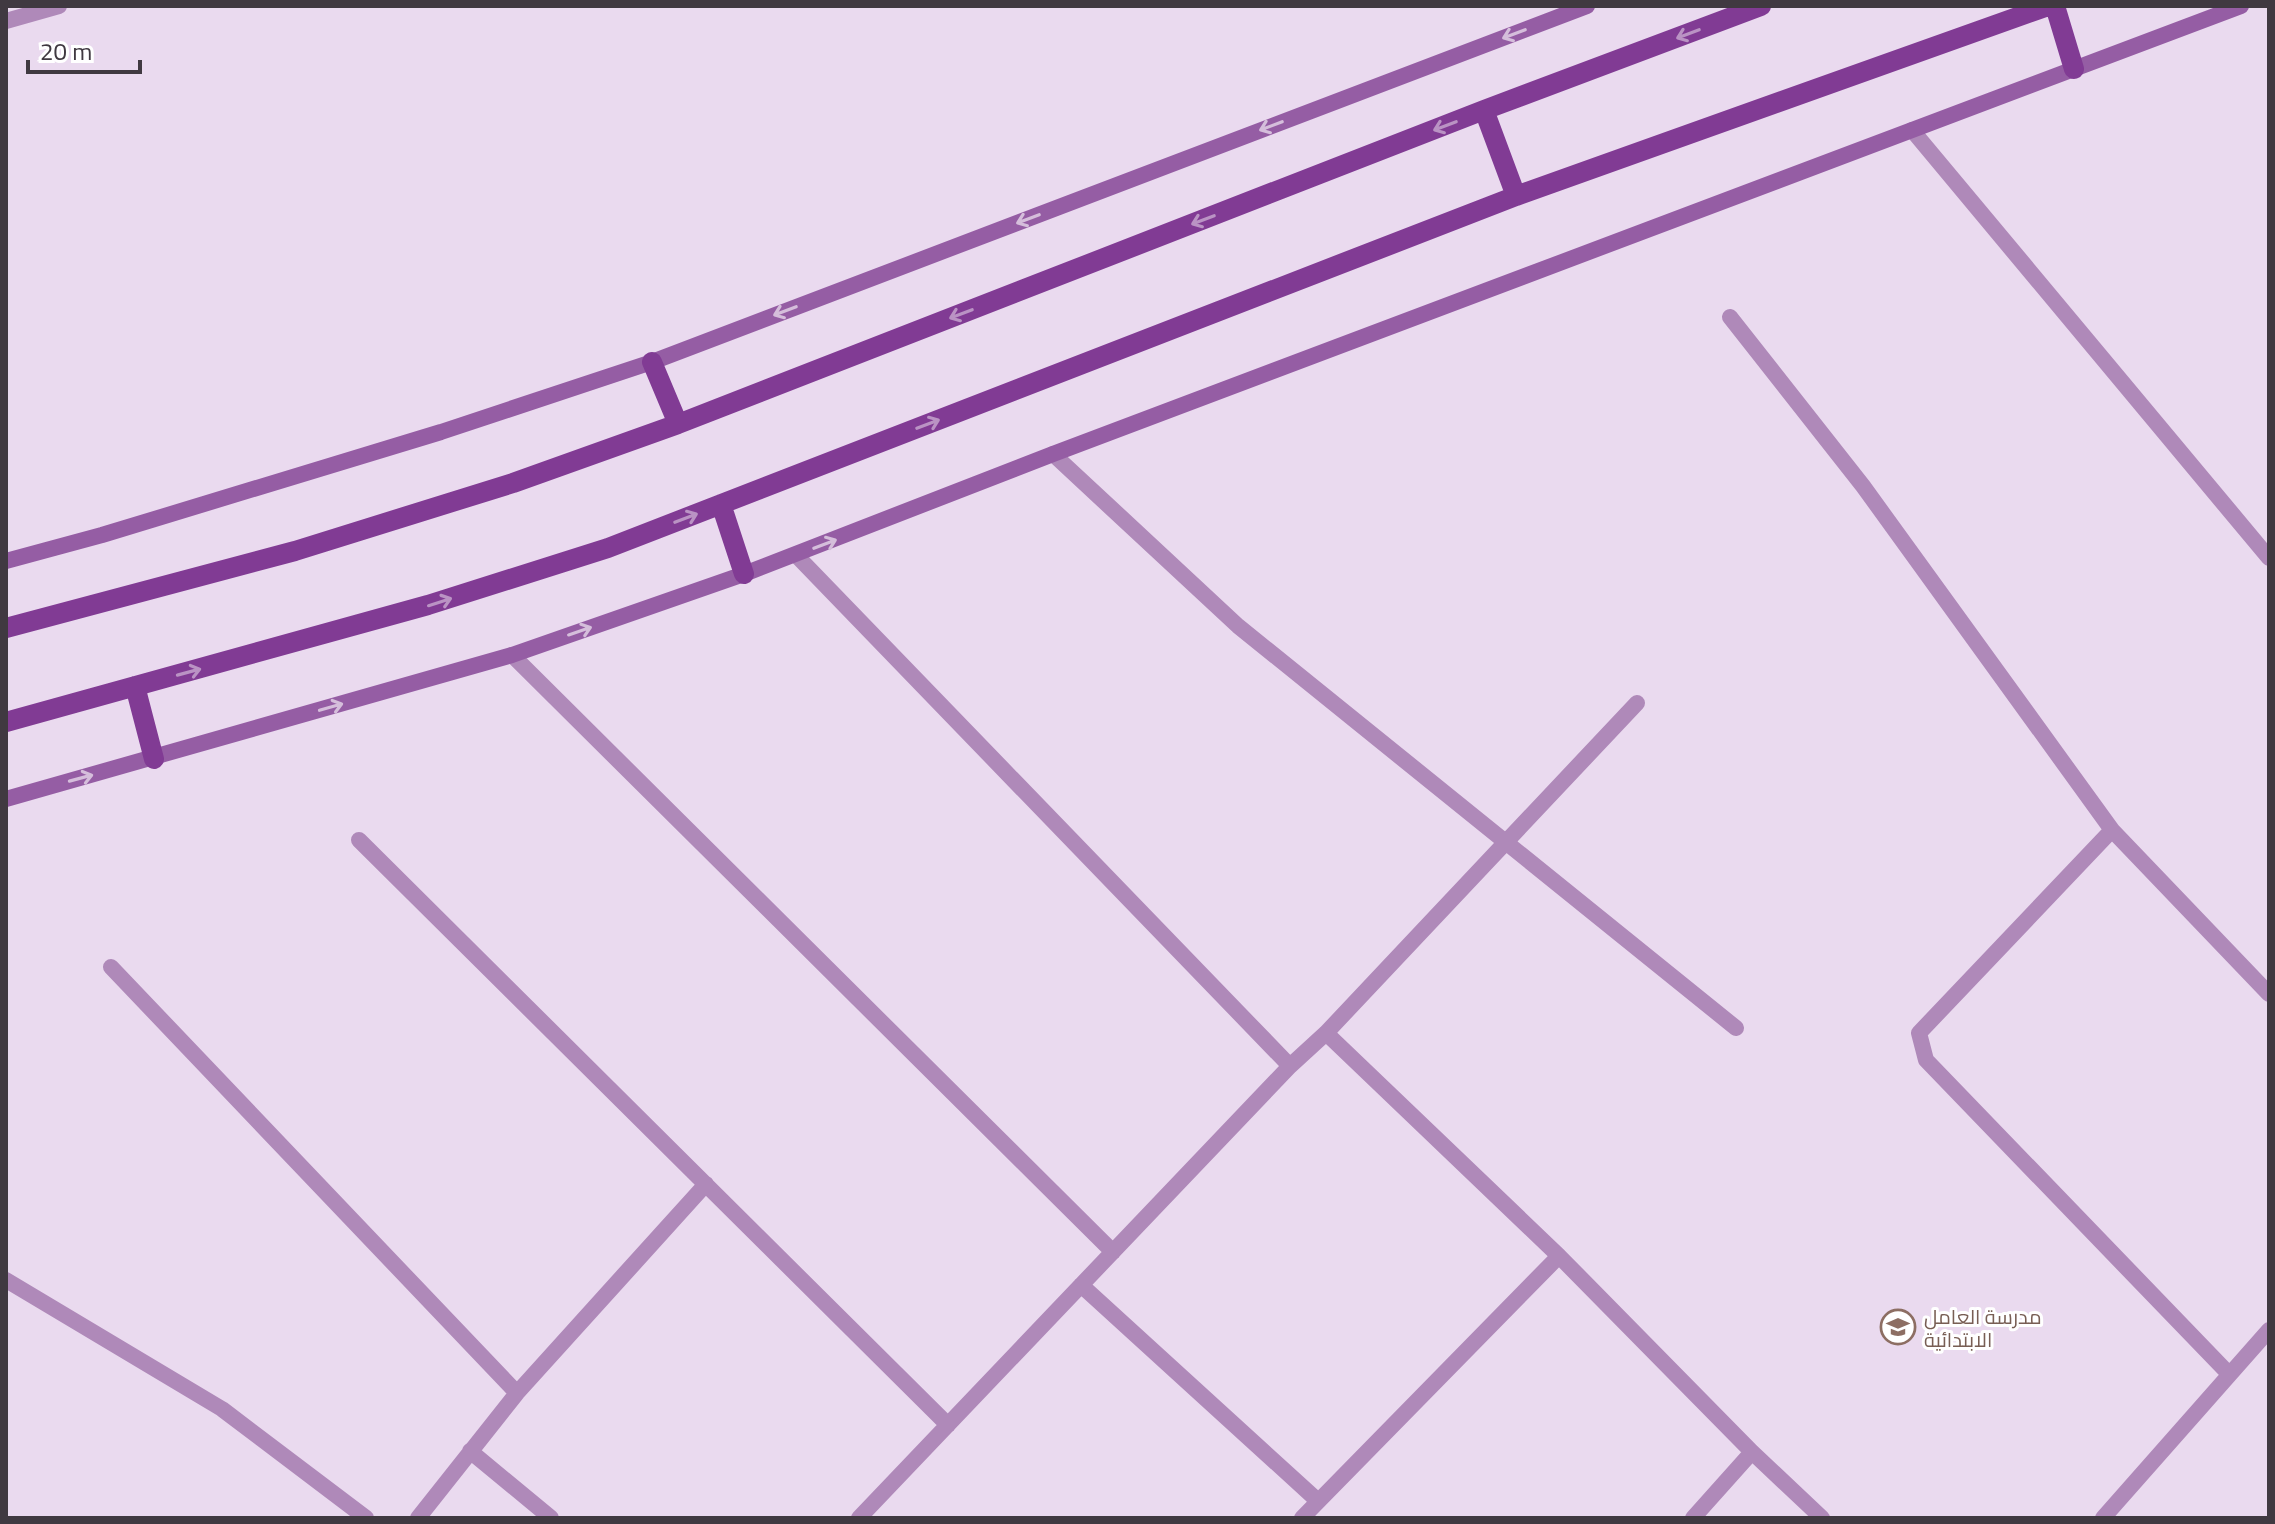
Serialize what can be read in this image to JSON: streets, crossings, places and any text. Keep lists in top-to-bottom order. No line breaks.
{"places":{"school or university":["مدرسة العامل الابتدائية"]},"scale_bar":"20 m"}
